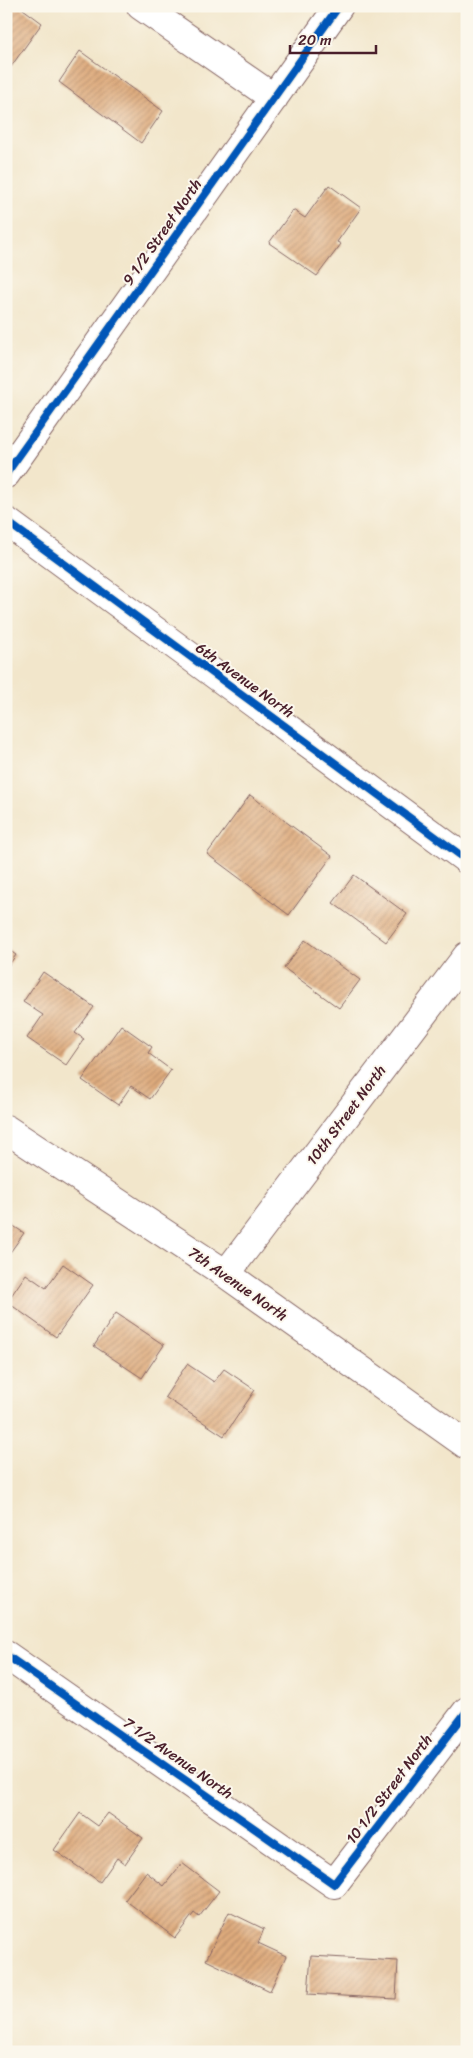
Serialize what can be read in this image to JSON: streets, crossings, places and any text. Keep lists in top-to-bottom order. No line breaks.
{"streets":{"street":["9 1/2 Street North","6th Avenue North","10th Street North","7th Avenue North","7 1/2 Avenue North","10 1/2 Street North"]},"crossings":[["10th Street North","7th Avenue North"],["7 1/2 Avenue North","10 1/2 Street North"]],"scale_bar":"20 m"}
